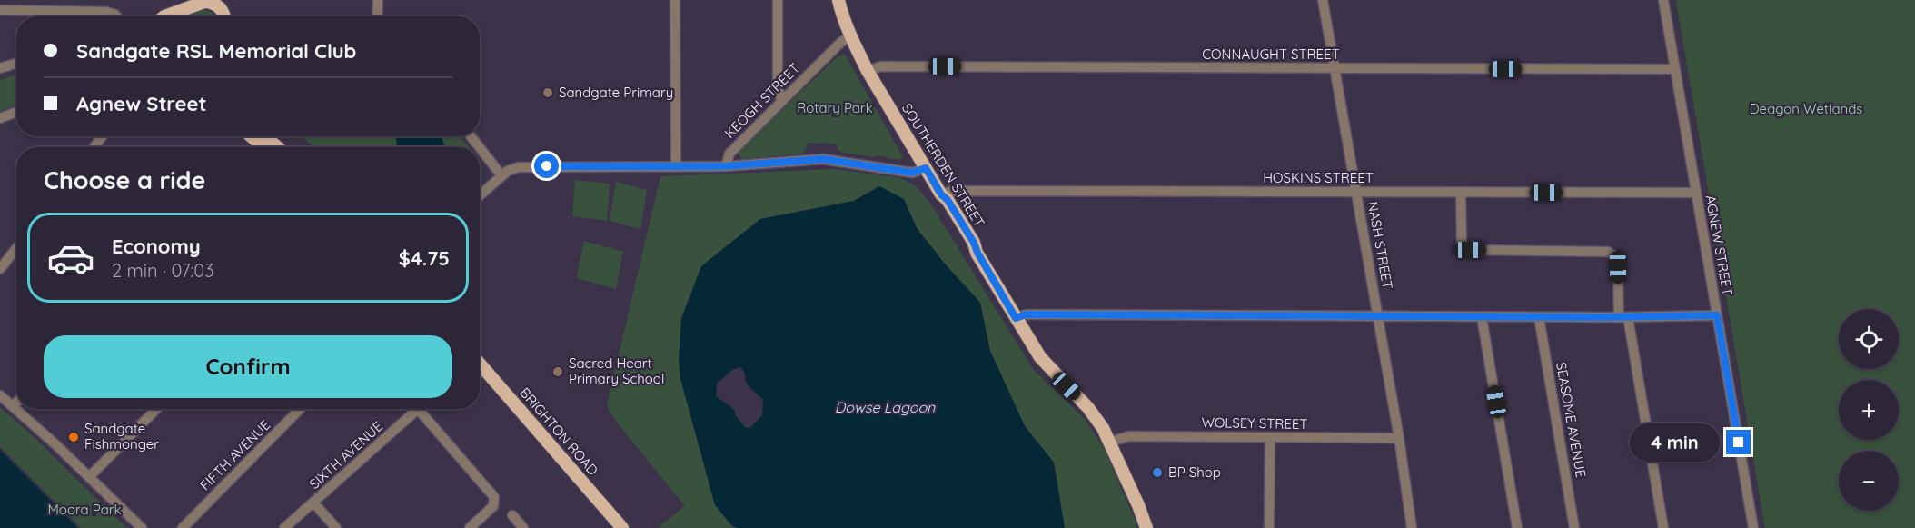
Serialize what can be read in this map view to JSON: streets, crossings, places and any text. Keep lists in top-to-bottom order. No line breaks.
{"streets":{"main road":["SOUTHERDEN STREET","BRIGHTON ROAD"],"street":["CONNAUGHT STREET","KEOGH STREET","HOSKINS STREET","NASH STREET","AGNEW STREET","SEASOME AVENUE","WOLSEY STREET","FIFTH AVENUE","SIXTH AVENUE"]},"crossings":[["CONNAUGHT STREET","SOUTHERDEN STREET"],["CONNAUGHT STREET","NASH STREET"],["CONNAUGHT STREET","AGNEW STREET"],["KEOGH STREET","SOUTHERDEN STREET"],["SOUTHERDEN STREET","HOSKINS STREET"],["SOUTHERDEN STREET","WOLSEY STREET"],["HOSKINS STREET","NASH STREET"],["HOSKINS STREET","AGNEW STREET"],["NASH STREET","WOLSEY STREET"]],"water":["Dowse Lagoon"],"parks":["Rotary Park","Deagon Wetlands","Moora Park"],"places":["Sandgate Primary","Sacred Heart Primary School","Sandgate Fishmonger","BP Shop"],"page":{"banner":["Sandgate RSL Memorial Club","Agnew Street"],"heading":"Choose a ride","list":[{"name":"Economy","note":"2 min · 07:03","value":"$4.75"}],"map_buttons":["+","−"],"buttons":"Confirm","bubble":"4 min"}}
